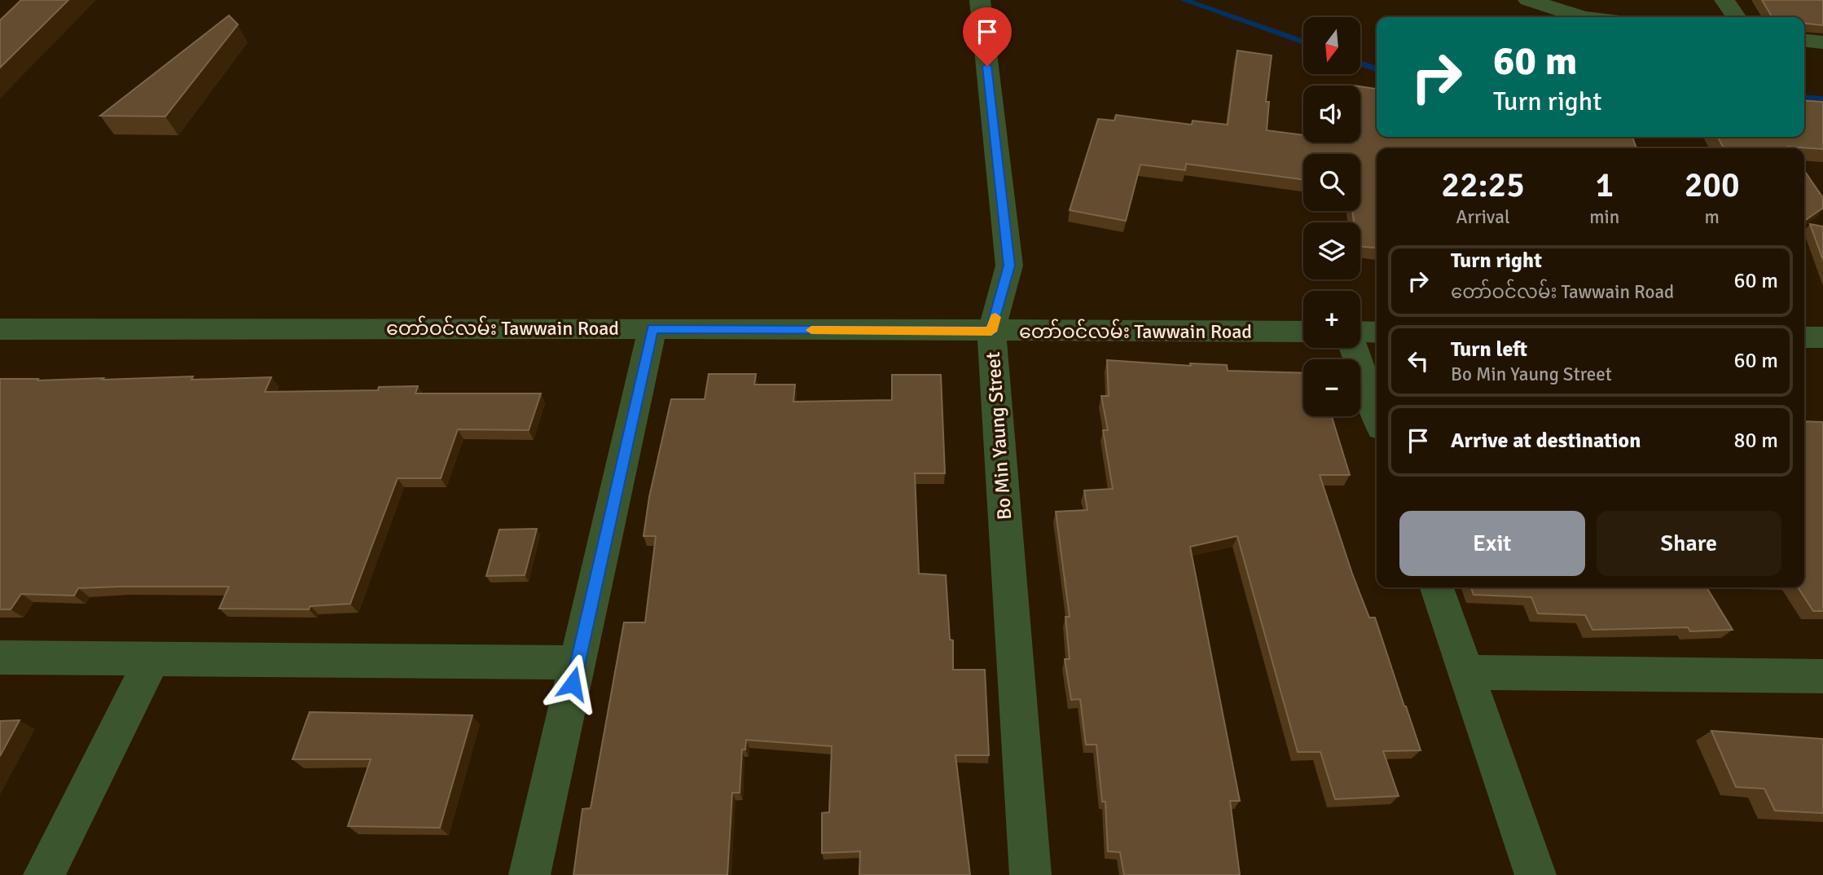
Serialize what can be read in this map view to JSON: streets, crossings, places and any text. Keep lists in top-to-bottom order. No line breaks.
{"streets":{"street":["တော်ဝင်လမ်း Tawwain Road","Bo Min Yaung Street"]},"crossings":[["တော်ဝင်လမ်း Tawwain Road","Bo Min Yaung Street"]],"north":"bottom","page":{"map_buttons":["+","−"],"turn":["60 m","Turn right"],"eta":["22:25","Arrival","1","min","200","m"],"list":[{"name":"Turn right","note":"တော်ဝင်လမ်း Tawwain Road","value":"60 m"},{"name":"Turn left","note":"Bo Min Yaung Street","value":"60 m"},{"name":"Arrive at destination","value":"80 m"}],"buttons":["Exit","Share"]}}
